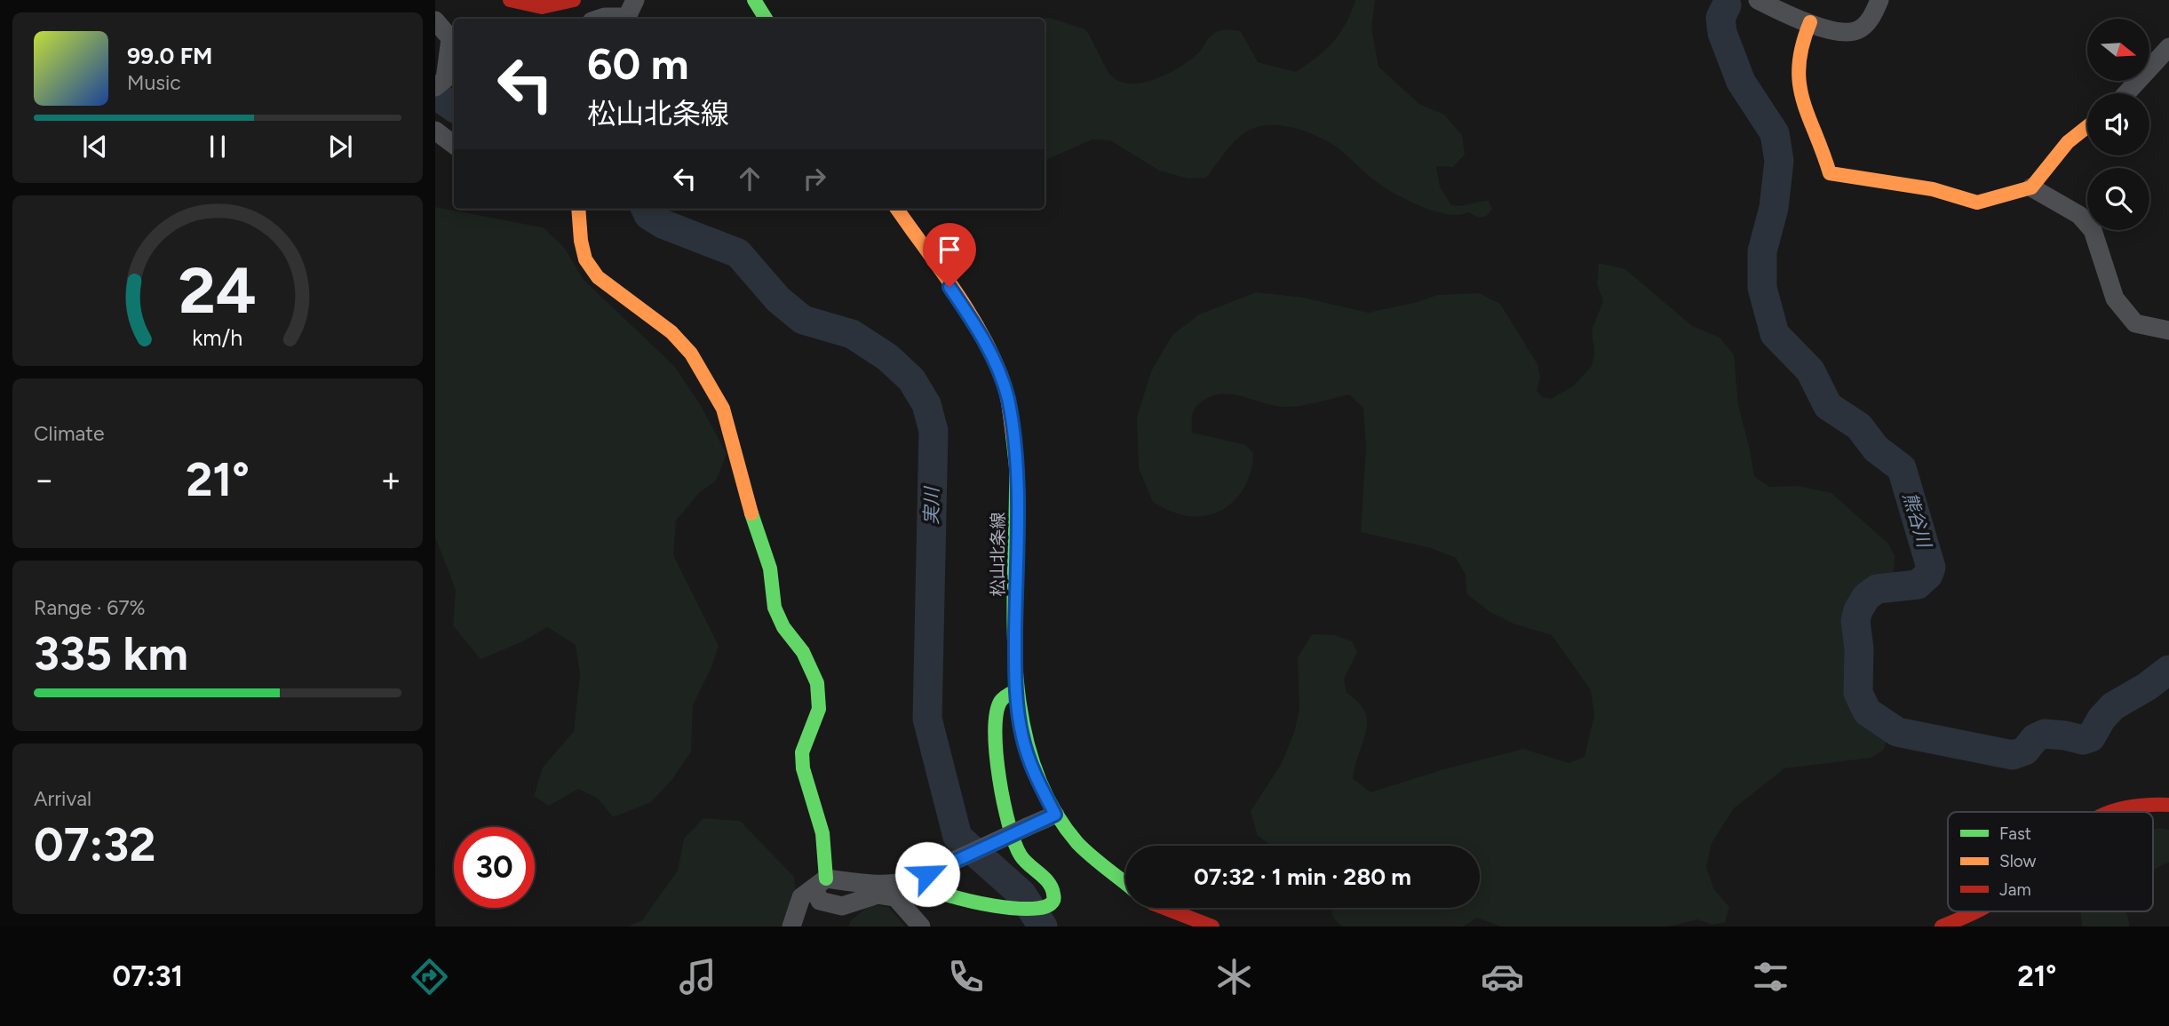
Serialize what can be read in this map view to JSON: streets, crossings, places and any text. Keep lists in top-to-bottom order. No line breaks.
{"streets":{"street":["松山北条線"]},"water":["実川","熊谷川"],"legend":["Fast","Slow","Jam"],"north":"right","page":{"turn":["60 m","松山北条線"],"song":["99.0 FM","Music"],"tile":["Climate",["Range · 67%","335 km"],["Arrival","07:32"]],"heat":["−","21°","+"],"limit":"30","trip":"07:32 · 1 min · 280 m","tabs":["07:31","21°"],"gauge":["24","km/h"]}}
